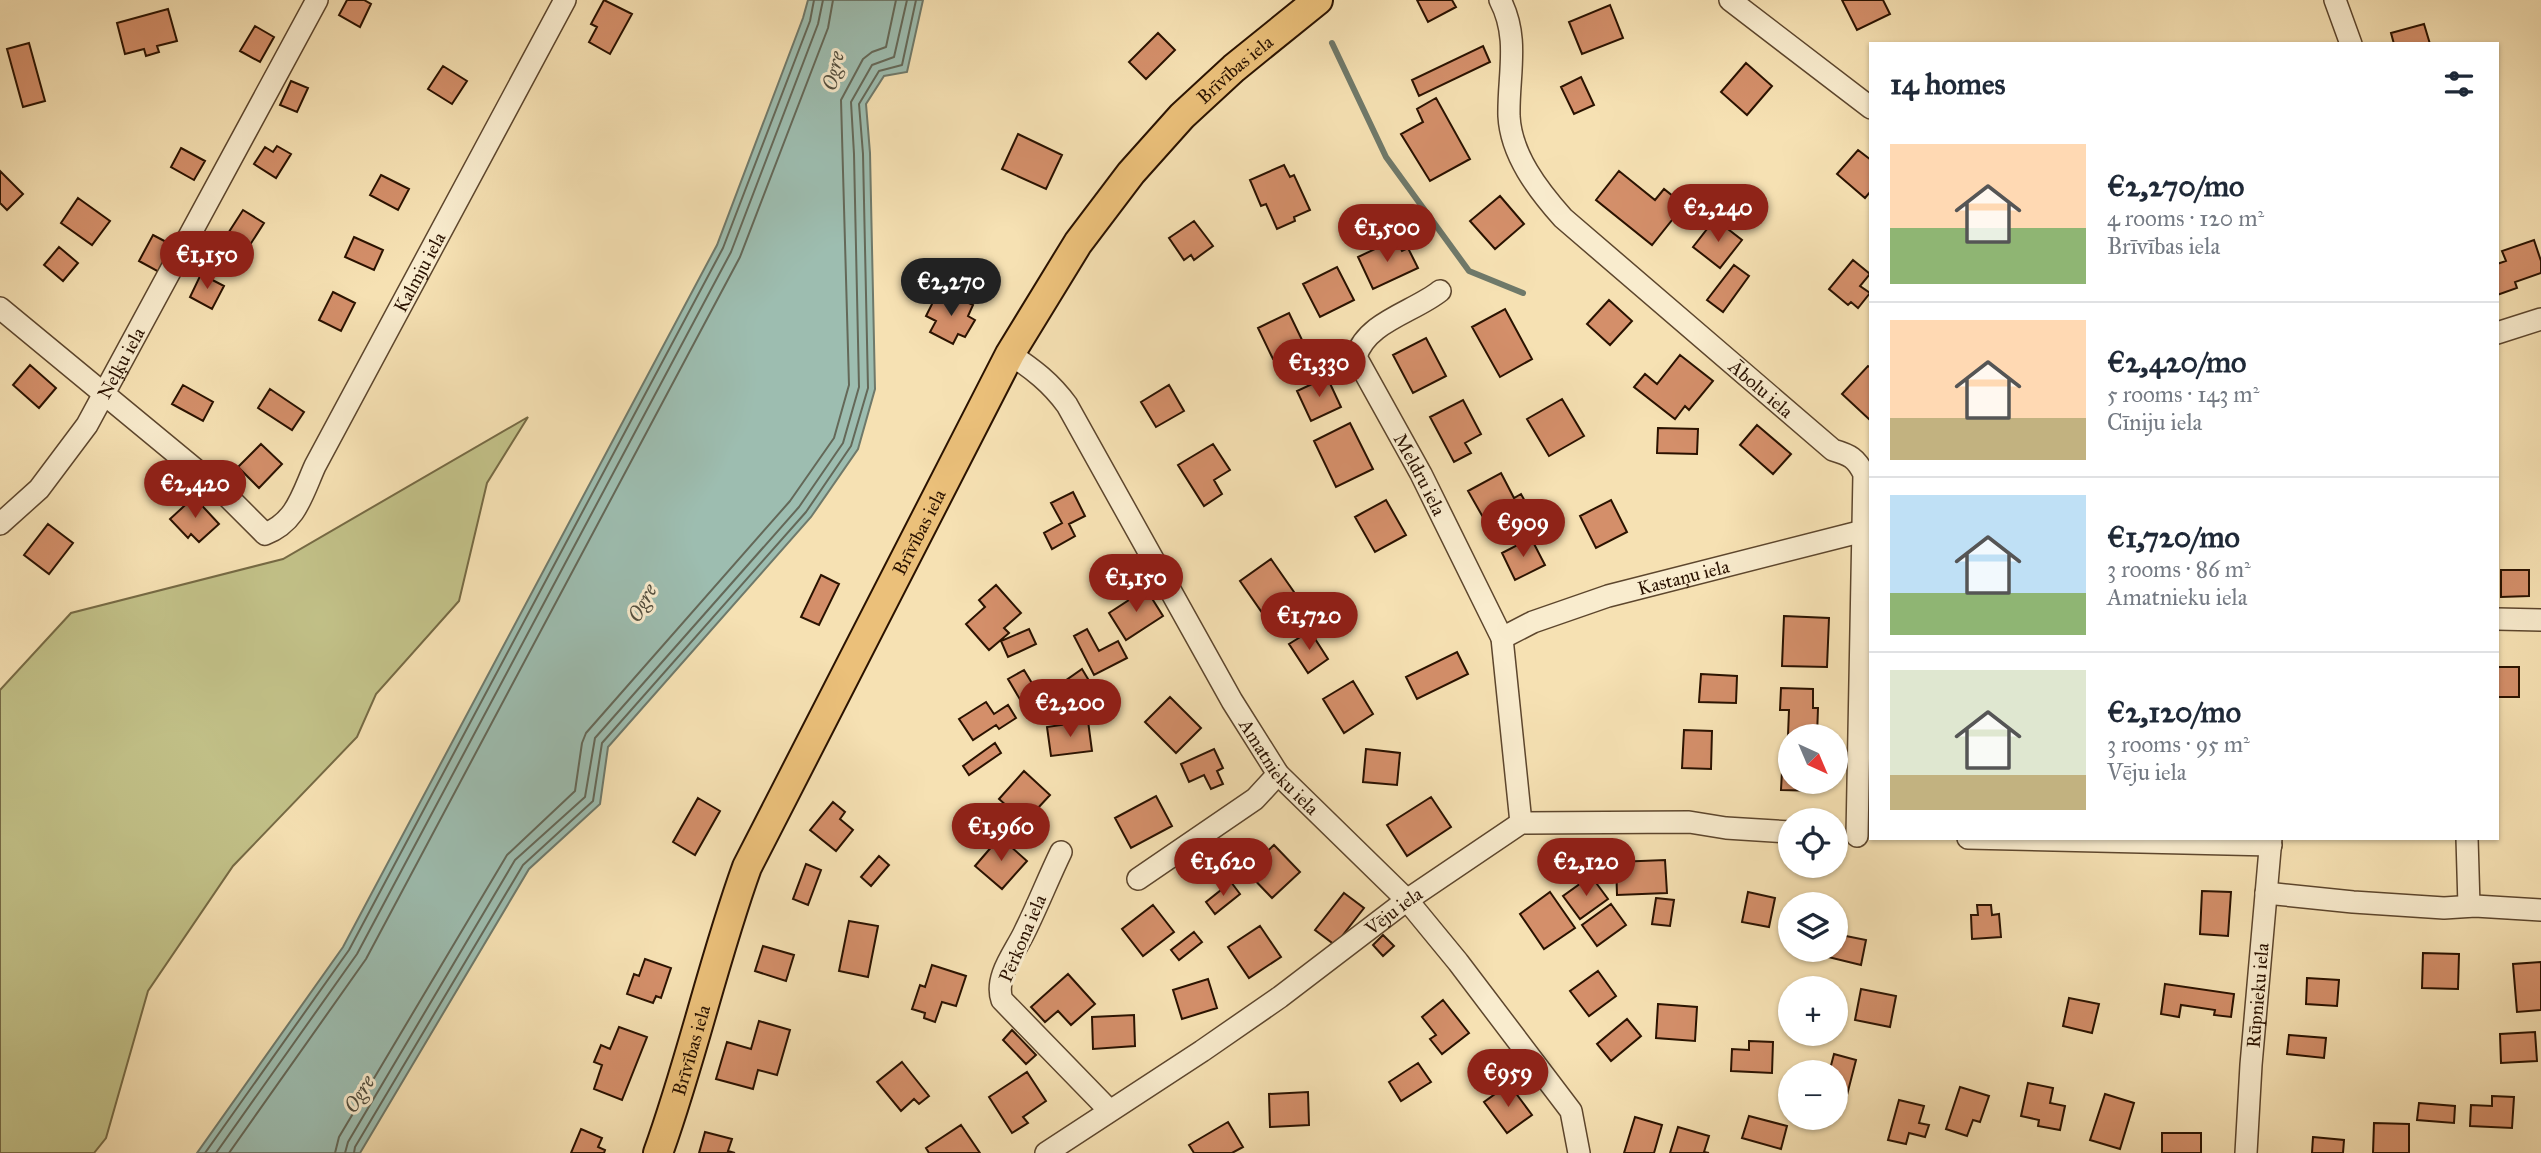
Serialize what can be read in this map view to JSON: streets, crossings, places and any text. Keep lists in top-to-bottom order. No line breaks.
{"streets":{"main road":["Brīvības iela"],"street":["Kalmju iela","Neļķu iela","Ābolu iela","Meldru iela","Kastaņu iela","Amatnieku iela","Vēju iela","Pērkona iela","Rūpnieku iela"]},"crossings":[["Brīvības iela","Amatnieku iela"],["Kalmju iela","Neļķu iela"],["Ābolu iela","Kastaņu iela"],["Meldru iela","Kastaņu iela"],["Meldru iela","Vēju iela"],["Amatnieku iela","Vēju iela"],["Vēju iela","Pērkona iela"]],"water":["Ogre"],"north":"bottom right","page":{"heading":"14 homes","list":[{"name":"€2,270/mo","note":"4 rooms · 120 m² · Brīvības iela"},{"name":"€2,420/mo","note":"5 rooms · 143 m² · Cīniju iela"},{"name":"€1,720/mo","note":"3 rooms · 86 m² · Amatnieku iela"},{"name":"€2,120/mo","note":"3 rooms · 95 m² · Vēju iela"}],"price":["€2,240","€1,500","€1,150","€2,270","€1,330","€2,420","€909","€1,150","€1,720","€2,200","€1,960","€1,620","€2,120","€959"],"map_buttons":["+","−"]}}
